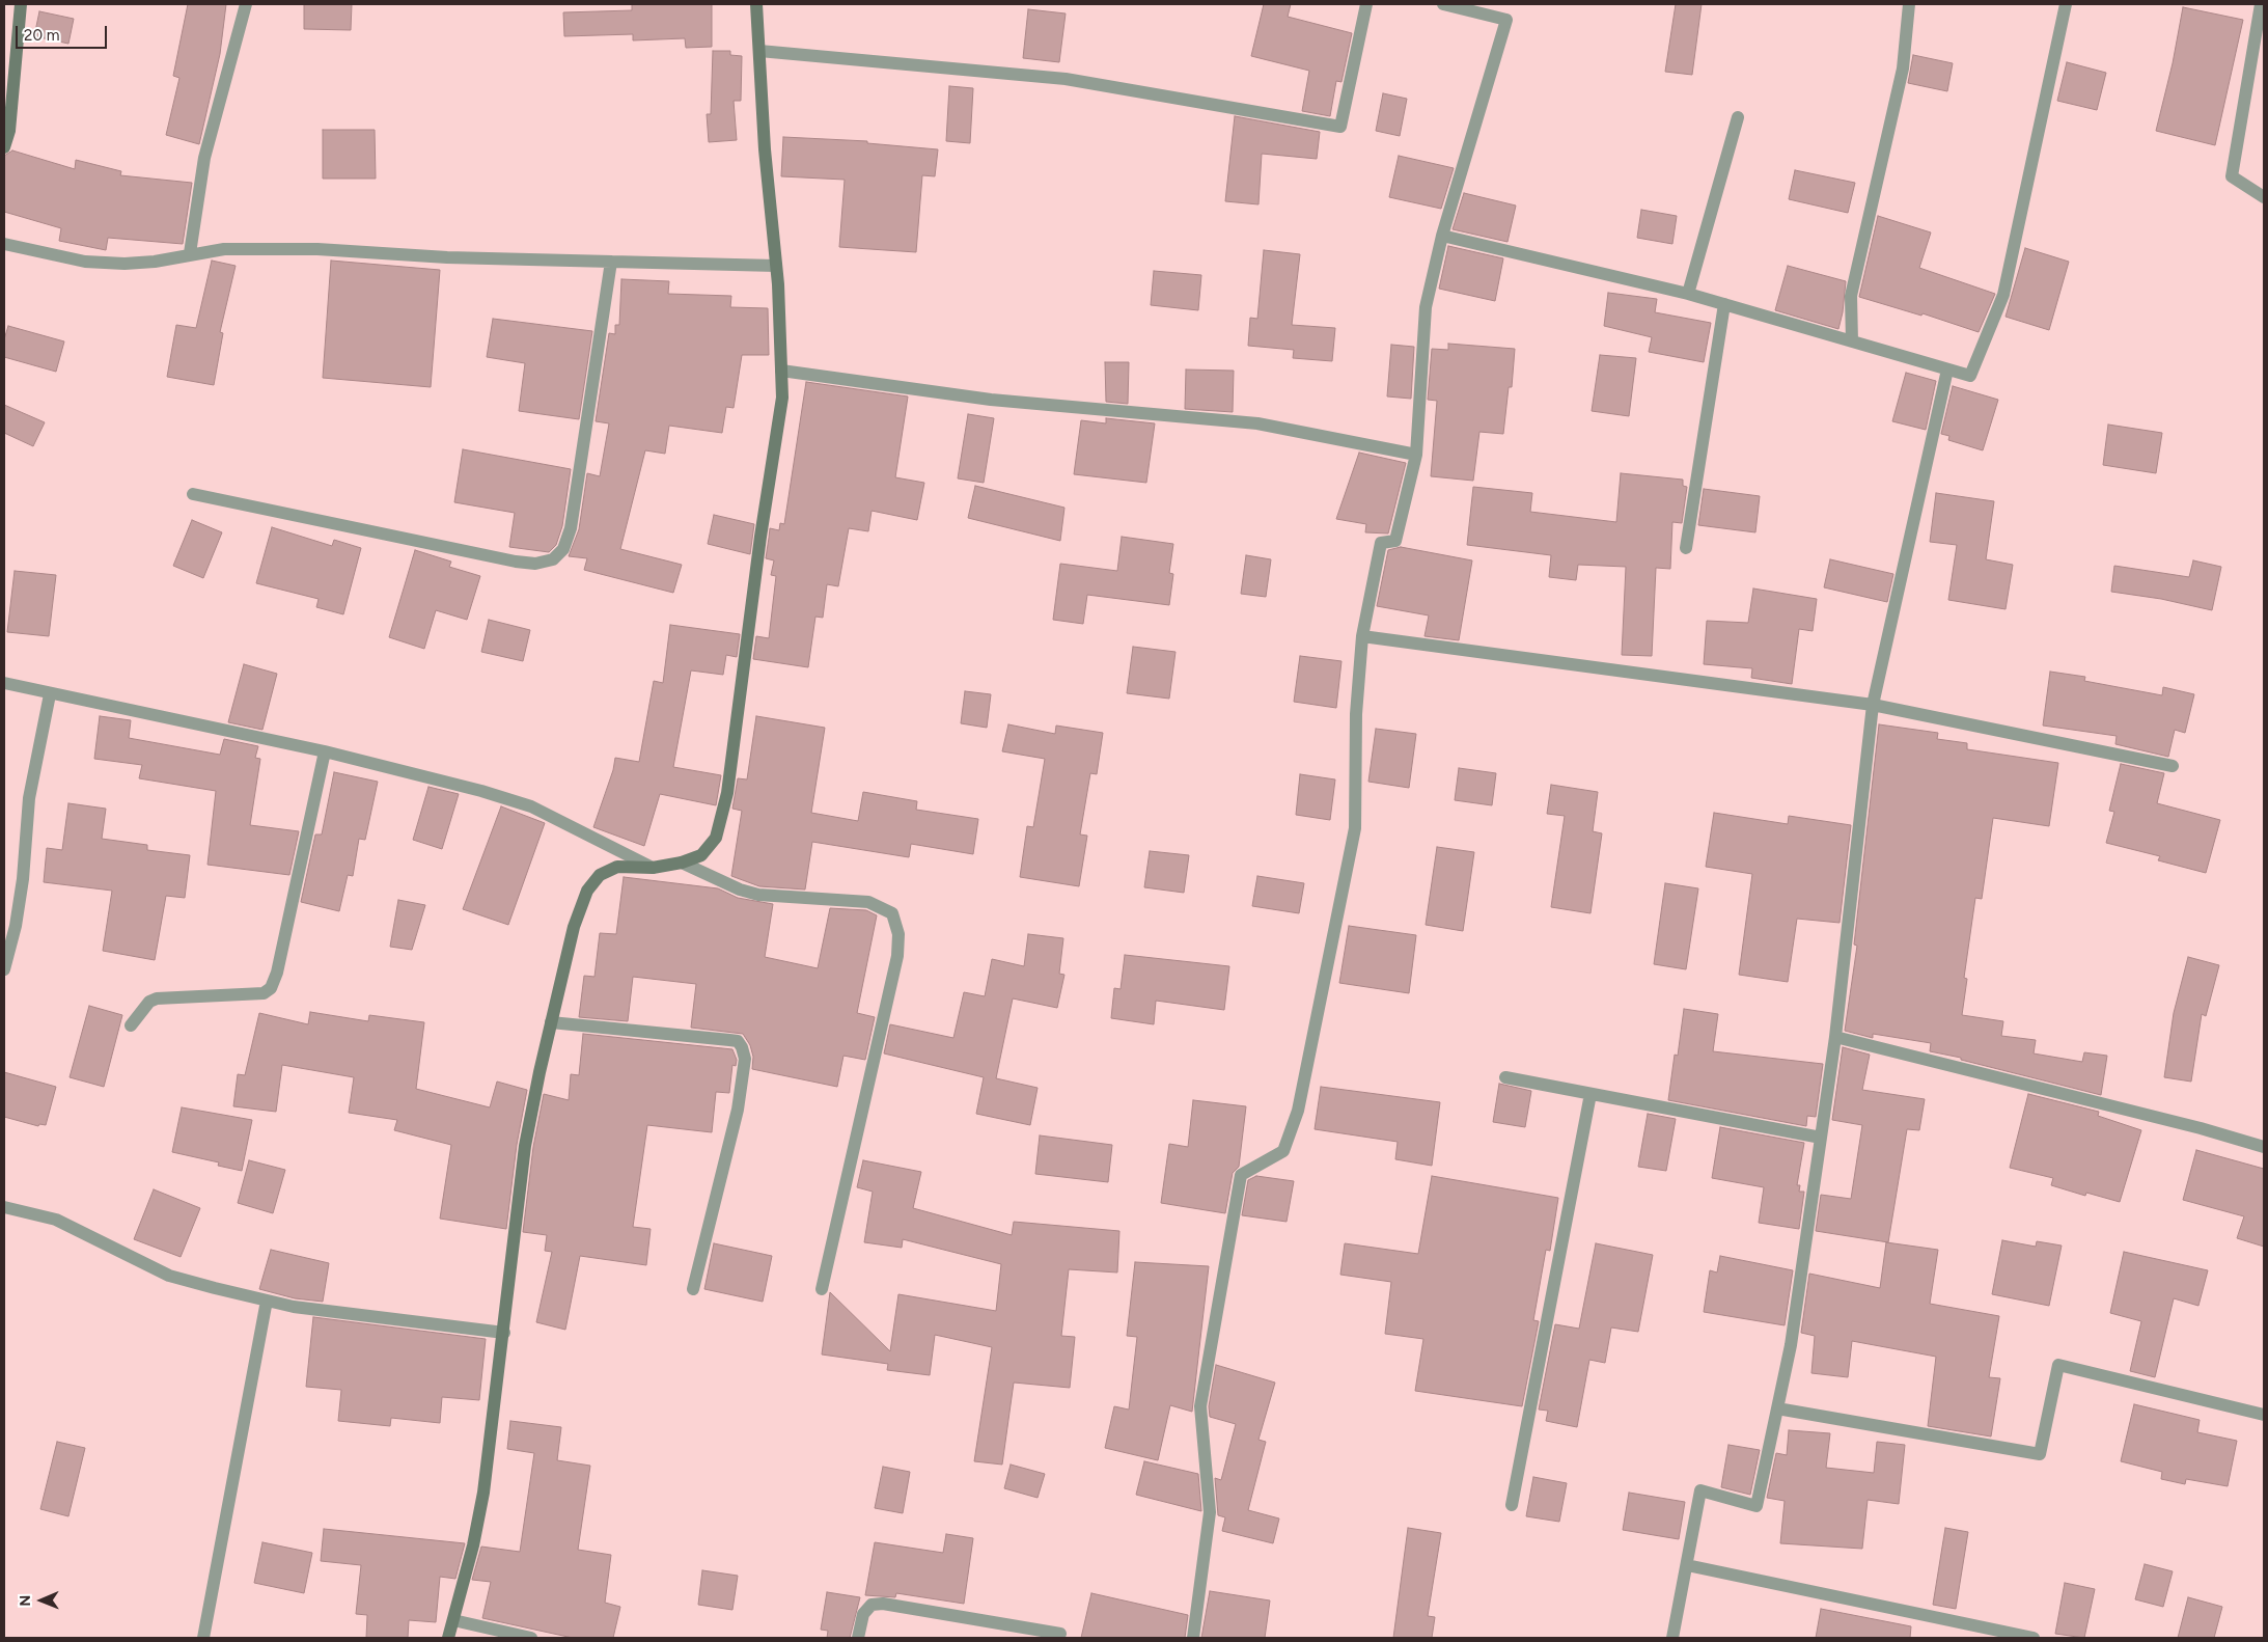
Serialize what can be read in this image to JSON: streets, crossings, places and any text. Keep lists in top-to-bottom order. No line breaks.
{"scale_bar":"20 m","north":"left"}
